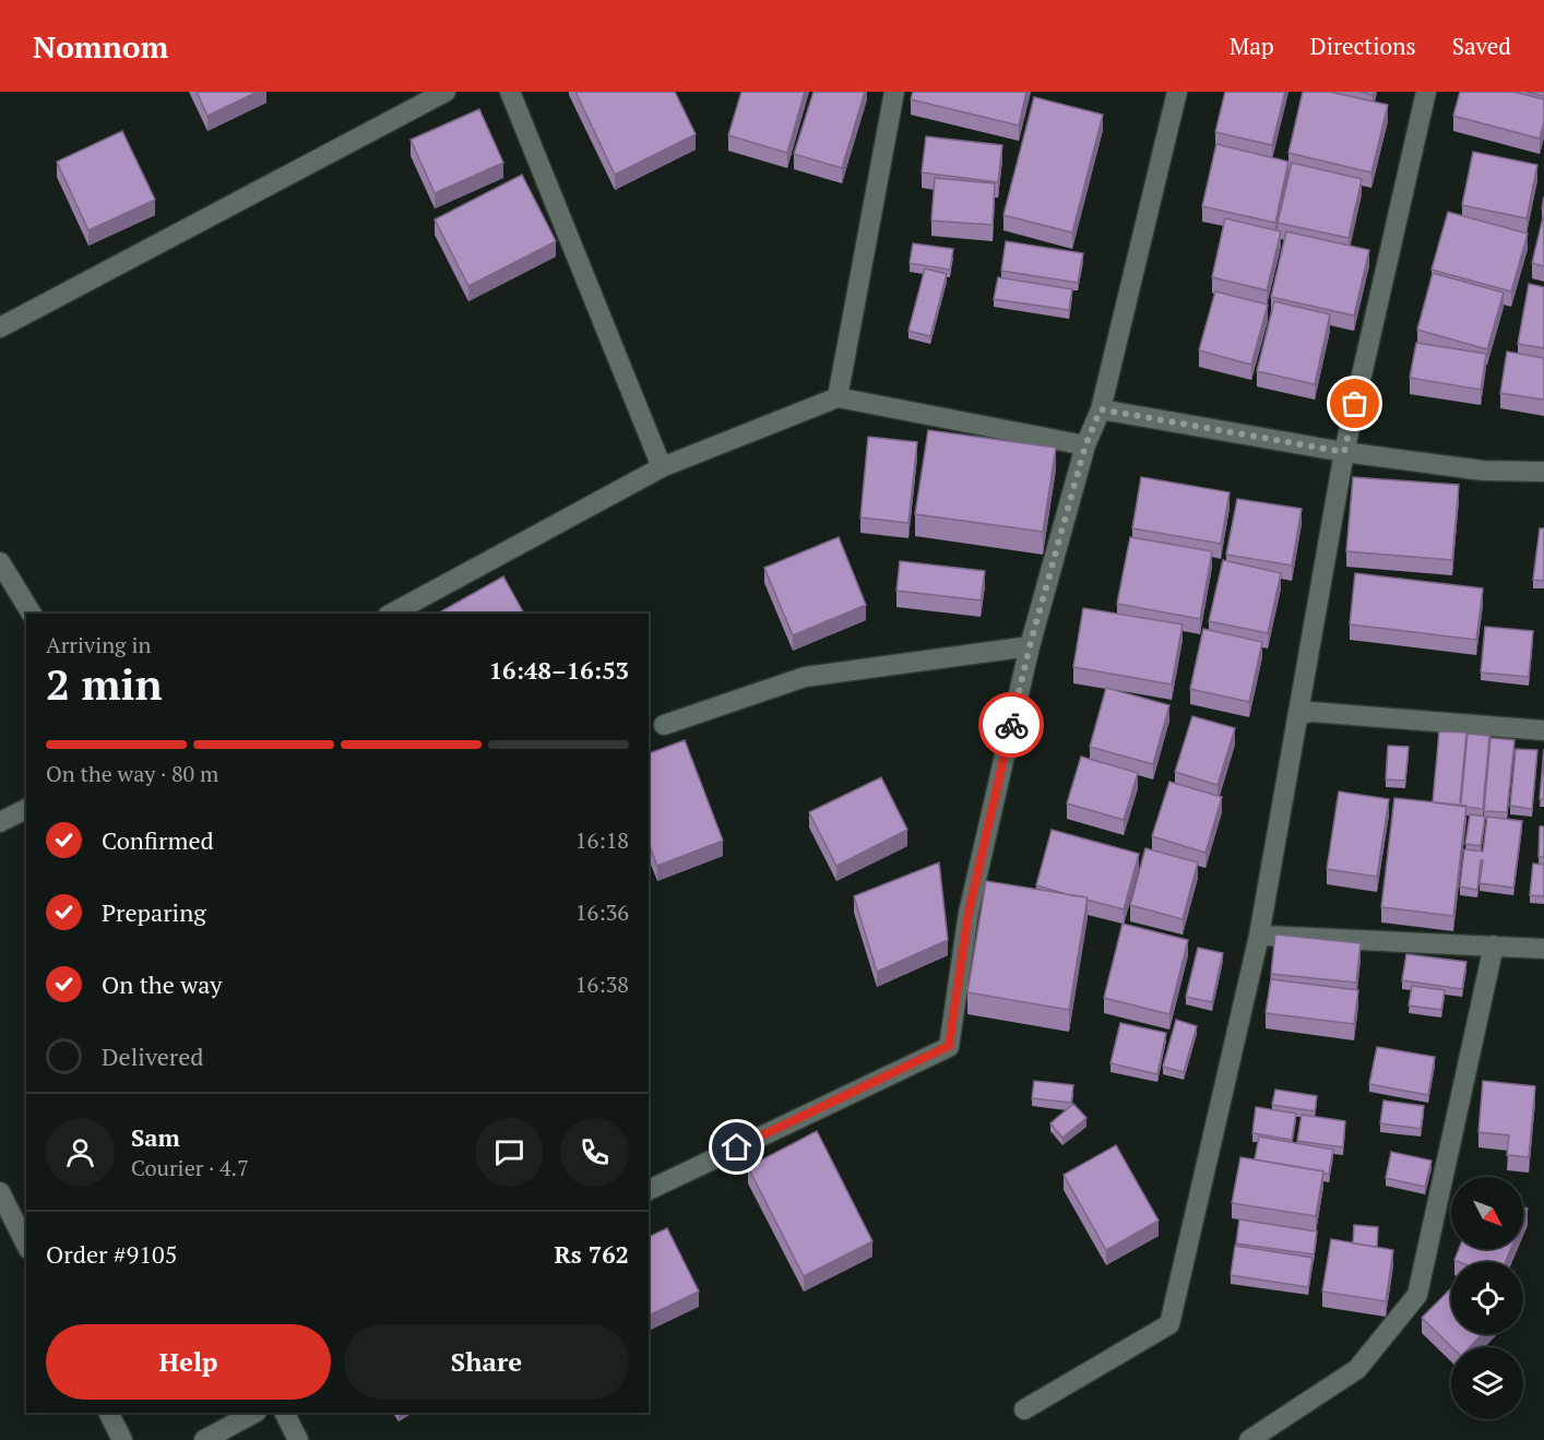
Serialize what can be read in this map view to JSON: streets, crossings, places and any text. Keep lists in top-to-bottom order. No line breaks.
{"north":"bottom right","page":{"header":"Nomnom","nav":["Map","Directions","Saved"],"heading":["2 min","Arriving in","16:48–16:53"],"panel":["Sam","Courier · 4.7","Order #9105","Rs 762"],"bar":"On the way · 80 m","list":[["Confirmed","16:18"],["Preparing","16:36"],["On the way","16:38"],"Delivered"],"buttons":["Help","Share"]}}
